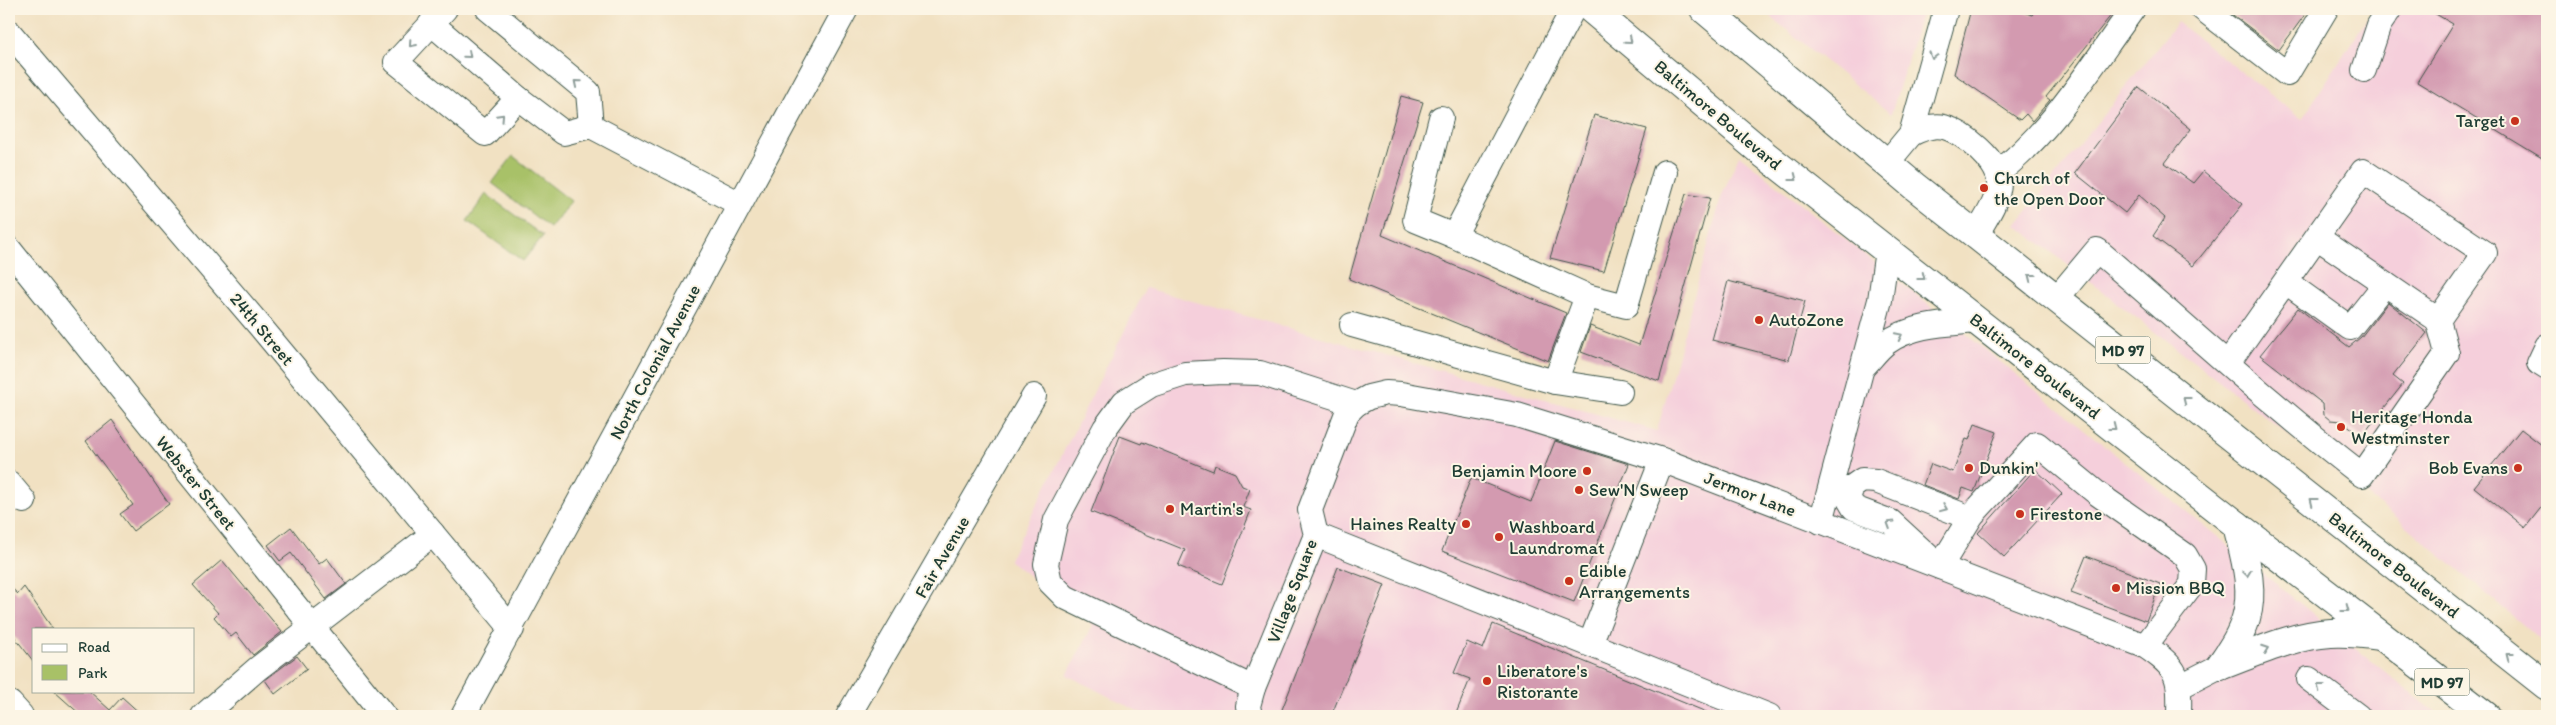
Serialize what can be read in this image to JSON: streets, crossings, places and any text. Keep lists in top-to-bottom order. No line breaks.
{"streets":{"main road":["Baltimore Boulevard","MD 97"],"street":["24th Street","North Colonial Avenue","Webster Street","Jermor Lane","Fair Avenue","Village Square"]},"crossings":[["24th Street","North Colonial Avenue"],["Jermor Lane","Village Square"]],"places":["Target","Church of the Open Door","AutoZone","Heritage Honda Westminster","Dunkin'","Bob Evans","Benjamin Moore","Sew'N Sweep","Martin's","Firestone","Haines Realty","Washboard Laundromat","Edible Arrangements","Mission BBQ","Liberatore's Ristorante"],"legend":["Road","Park"]}
